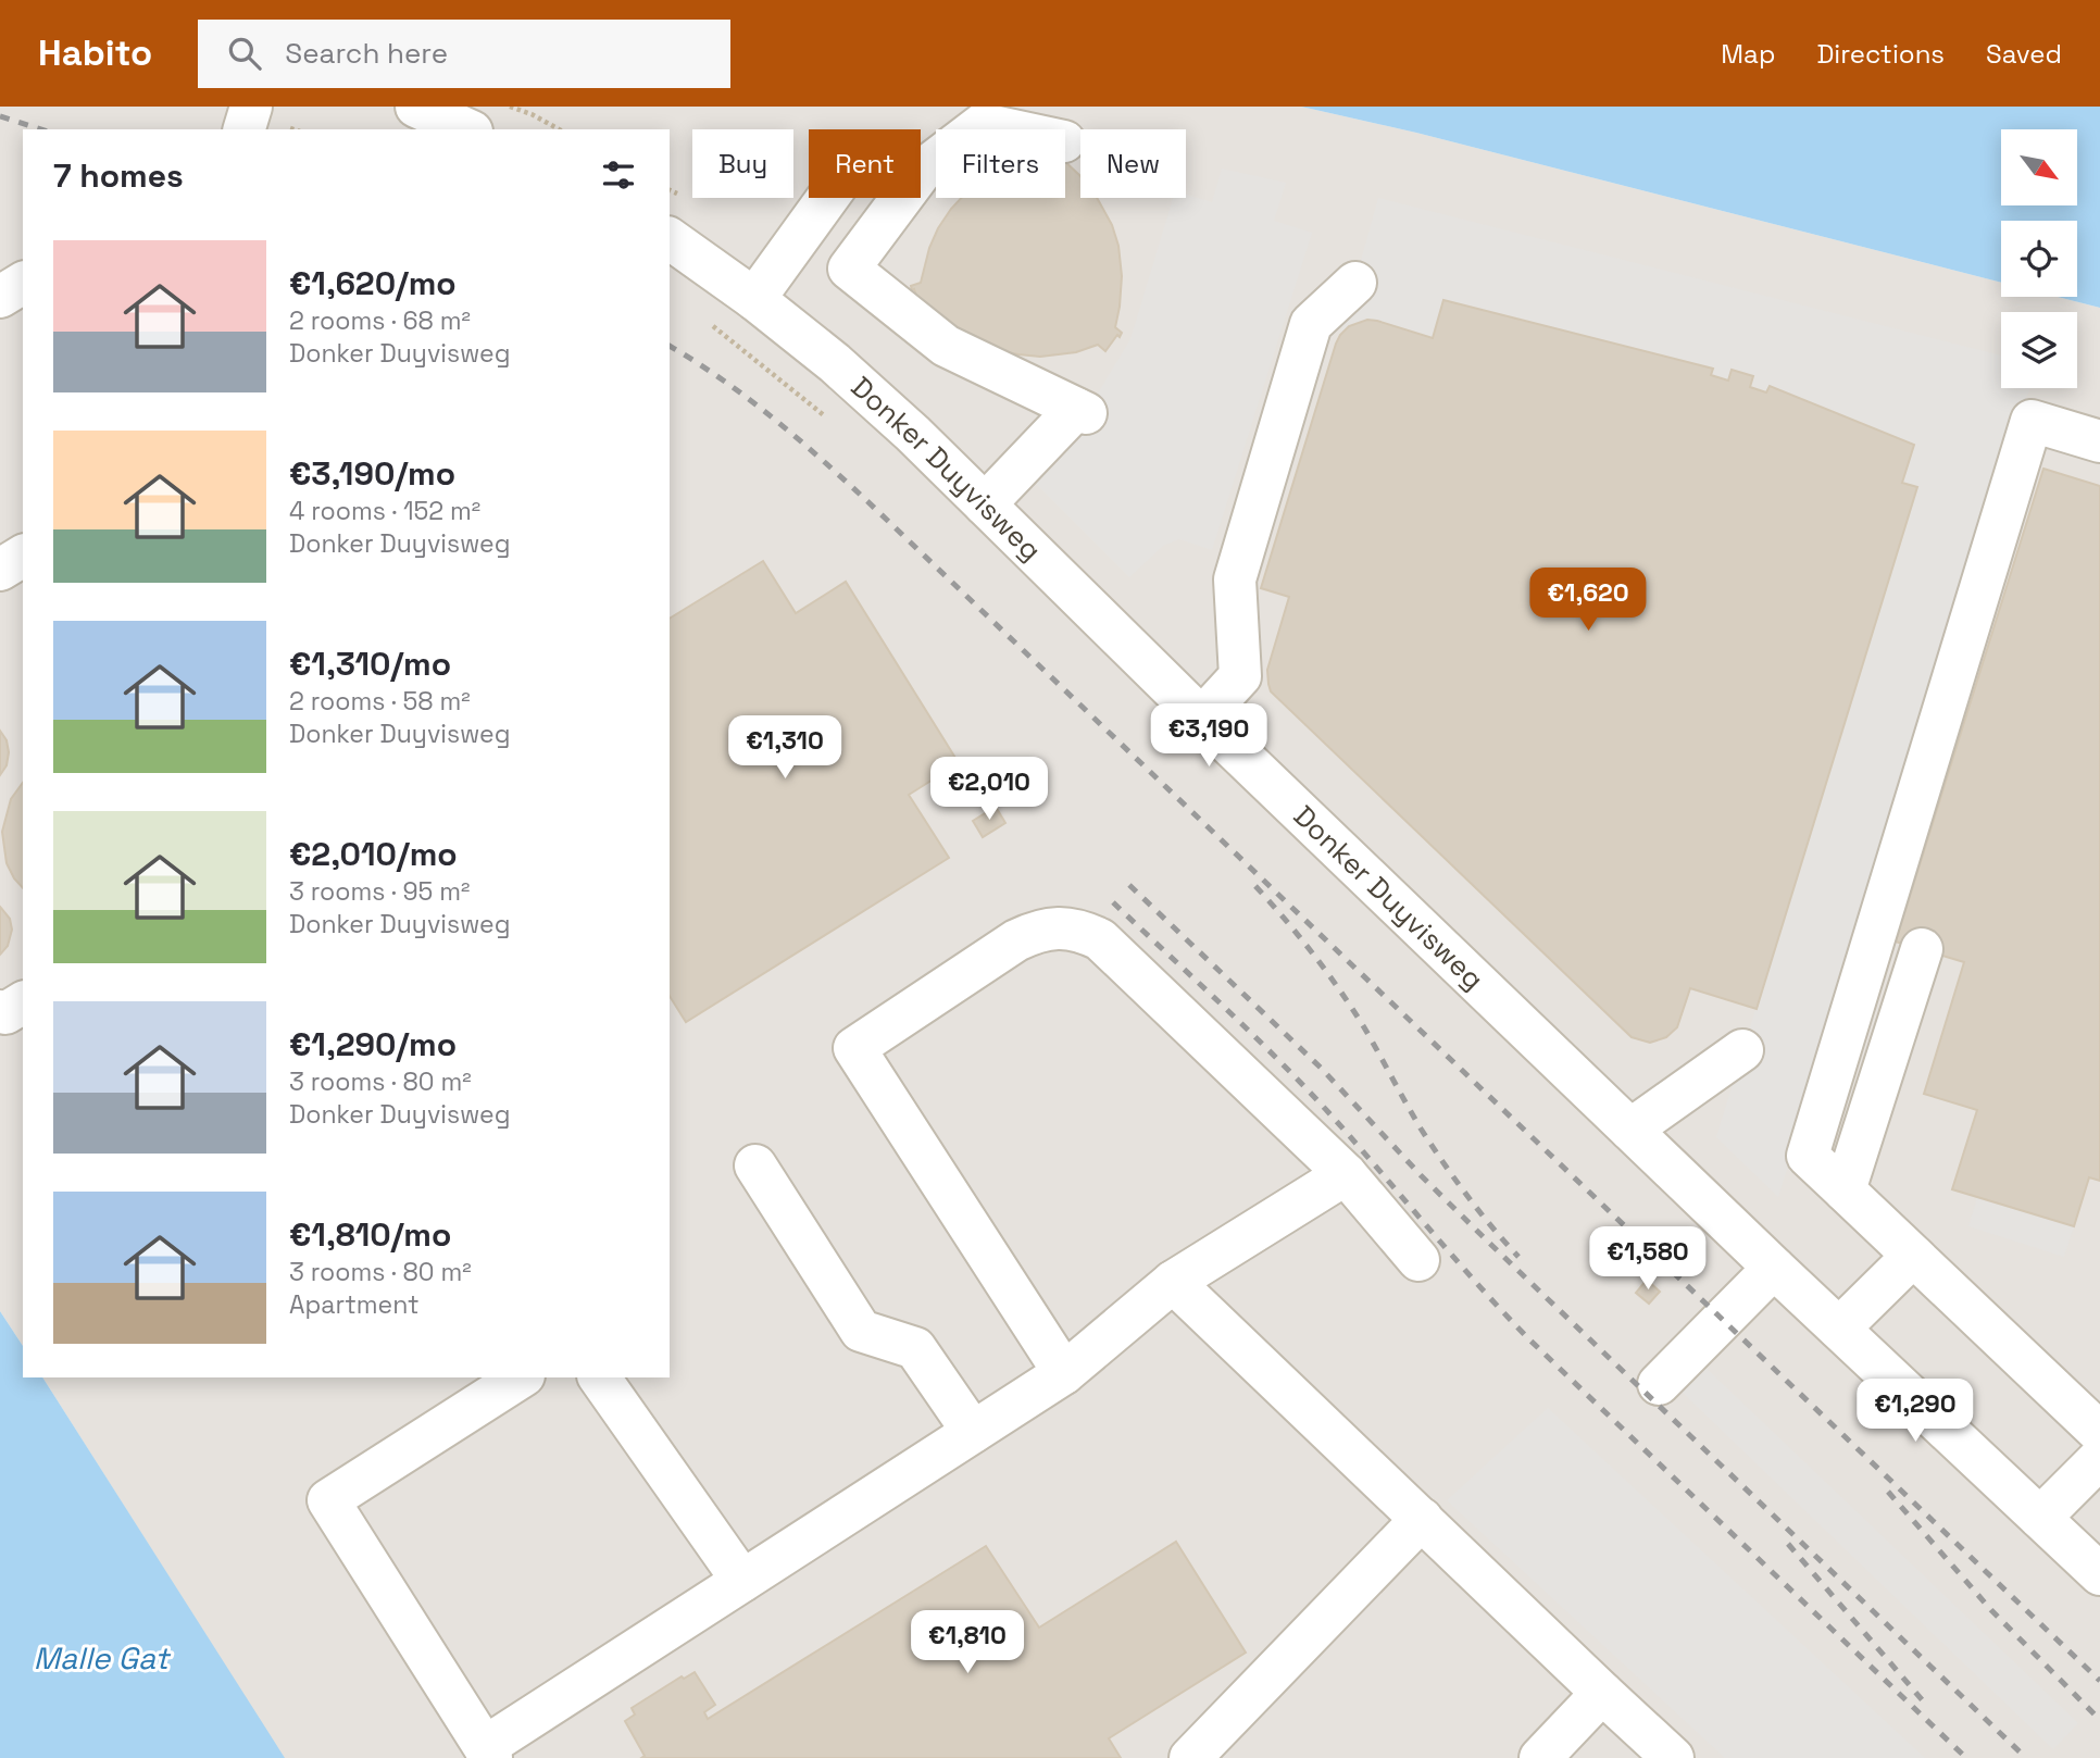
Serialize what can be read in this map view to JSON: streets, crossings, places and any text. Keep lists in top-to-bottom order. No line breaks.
{"streets":{"street":["Donker Duyvisweg"]},"water":["Malle Gat"],"north":"bottom right","page":{"header":"Habito","search":"Search here","nav":["Map","Directions","Saved"],"chip":["Buy","Rent","Filters","New"],"heading":"7 homes","list":[{"name":"€1,620/mo","note":"2 rooms · 68 m² · Donker Duyvisweg"},{"name":"€3,190/mo","note":"4 rooms · 152 m² · Donker Duyvisweg"},{"name":"€1,310/mo","note":"2 rooms · 58 m² · Donker Duyvisweg"},{"name":"€2,010/mo","note":"3 rooms · 95 m² · Donker Duyvisweg"},{"name":"€1,290/mo","note":"3 rooms · 80 m² · Donker Duyvisweg"},{"name":"€1,810/mo","note":"3 rooms · 80 m² · Apartment"}],"price":["€1,620","€3,190","€1,310","€2,010","€1,580","€1,290","€1,810"]}}
